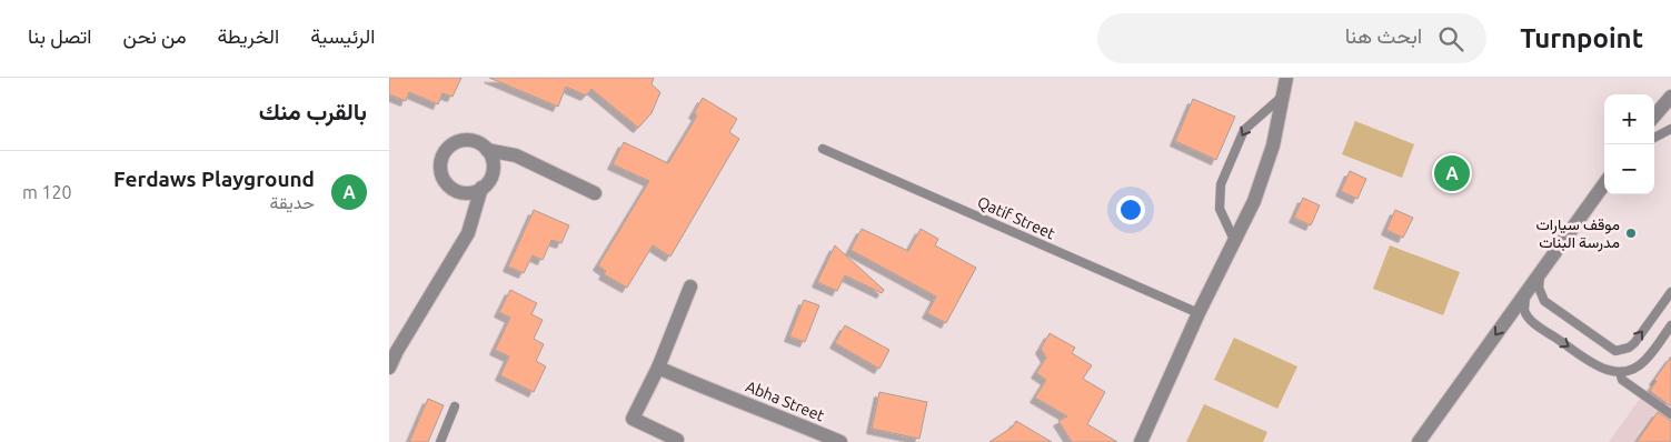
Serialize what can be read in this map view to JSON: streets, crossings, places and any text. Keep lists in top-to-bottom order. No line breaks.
{"streets":{"street":["Abha Street"],"lane":["Qatif Street"]},"places":["موقف سيارات مدرسة البنات"],"page":{"header":"Turnpoint","search":"ابحث هنا","nav":["الرئيسية","الخريطة","من نحن","اتصل بنا"],"heading":"بالقرب منك","map_buttons":["+","−"],"list":[{"mark":"A","name":"Ferdaws Playground","note":"حديقة","value":"120 m"}],"pins":"A"}}
